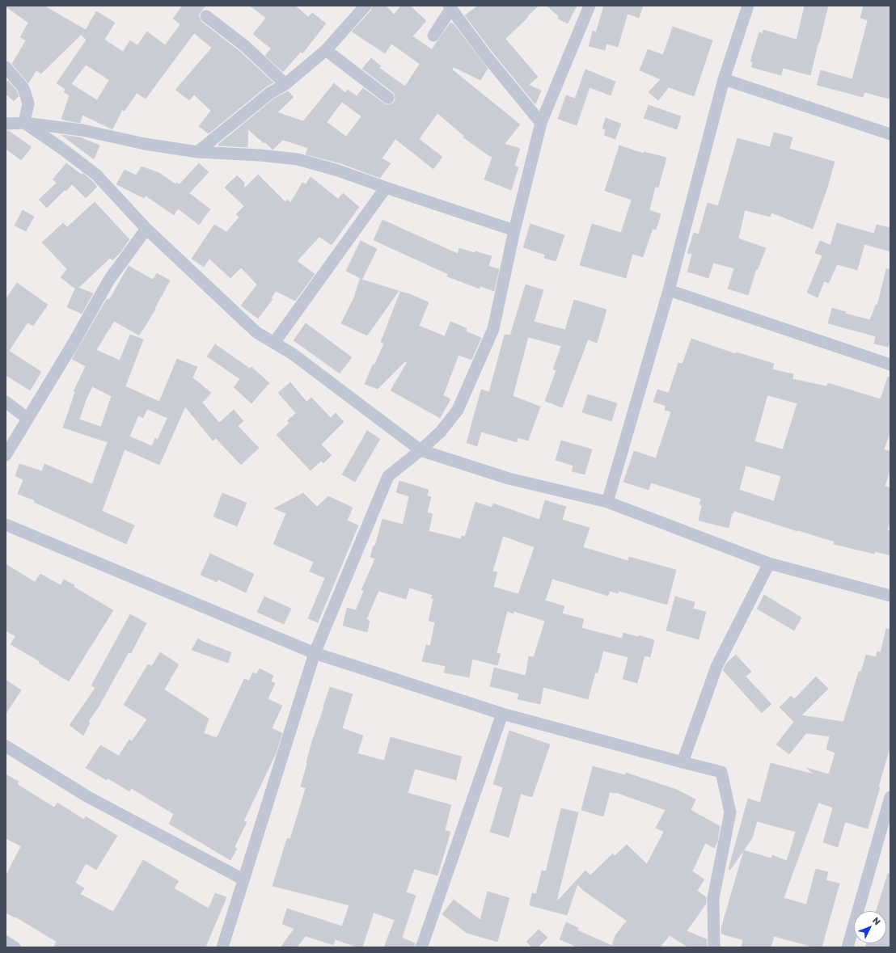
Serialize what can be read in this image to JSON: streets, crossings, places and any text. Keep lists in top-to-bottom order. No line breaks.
{"north":"top right"}
